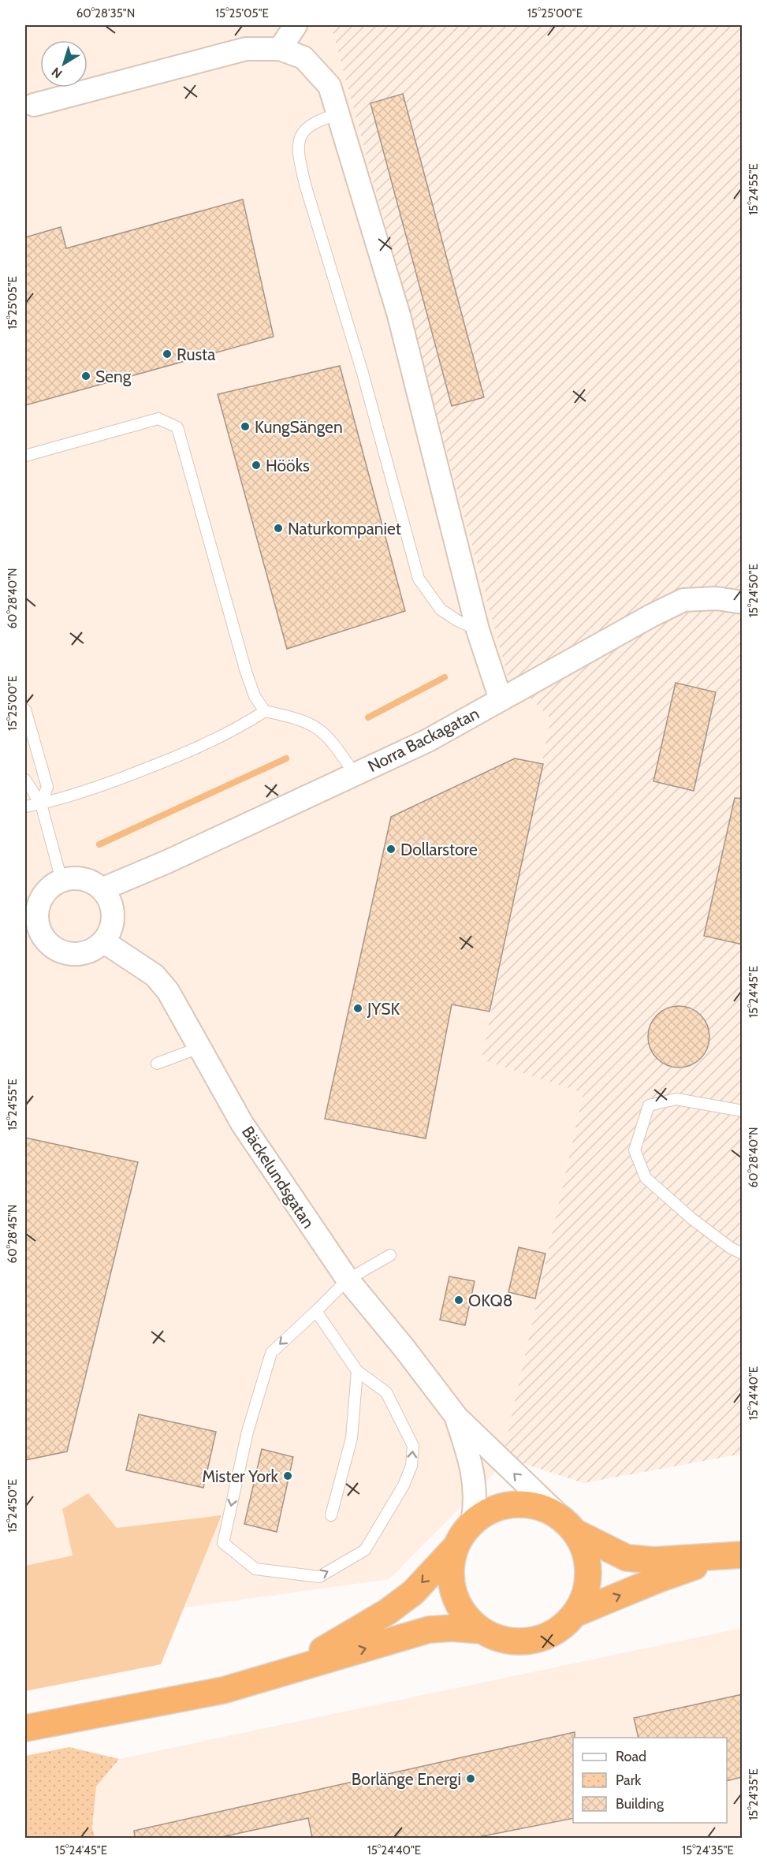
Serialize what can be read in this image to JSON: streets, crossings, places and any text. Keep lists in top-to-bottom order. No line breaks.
{"streets":{"street":["Norra Backagatan","Bäckelundsgatan"]},"crossings":[["Norra Backagatan","Bäckelundsgatan"]],"places":["Rusta","Seng","KungSängen","Hööks","Naturkompaniet","Dollarstore","JYSK","OKQ8","Mister York","Borlänge Energi"],"legend":["Road","Park","Building"],"north":"bottom left","coordinates":["60°28'35\"N","15°25'05\"E","15°25'00\"E","15°24'55\"E","15°24'50\"E","60°28'40\"N","15°24'45\"E","60°28'45\"N","15°24'40\"E","15°24'35\"E"]}
